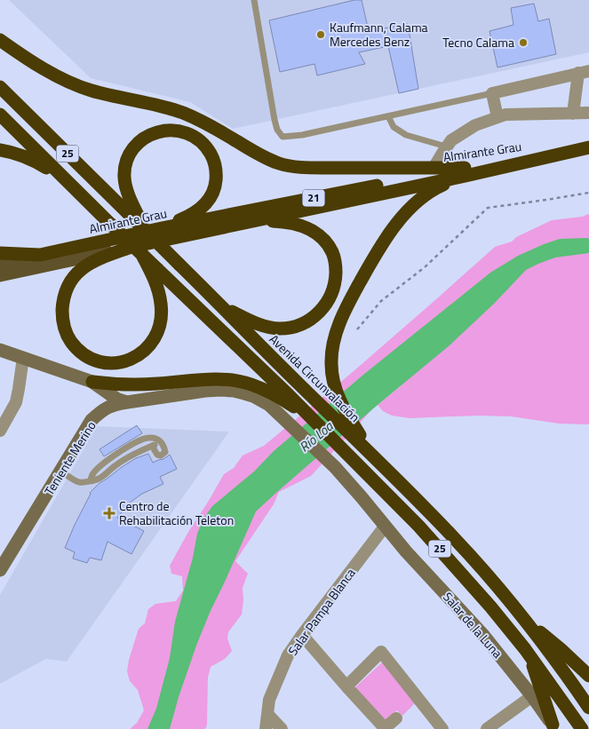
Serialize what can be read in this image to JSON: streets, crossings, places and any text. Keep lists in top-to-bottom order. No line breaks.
{"streets":{"highway":["Almirante Grau","25","21","Avenida Circunvalación"],"street":["Teniente Merino","Salar Pampa Blanca","Salar de la Luna"]},"crossings":[["Almirante Grau","25"],["Teniente Merino","Salar de la Luna"],["Salar Pampa Blanca","Salar de la Luna"]],"water":["Río Loa"],"places":{"other":["Kaufmann, Calama Mercedes Benz","Tecno Calama"],"health":["Centro de Rehabilitación Teleton"]}}
